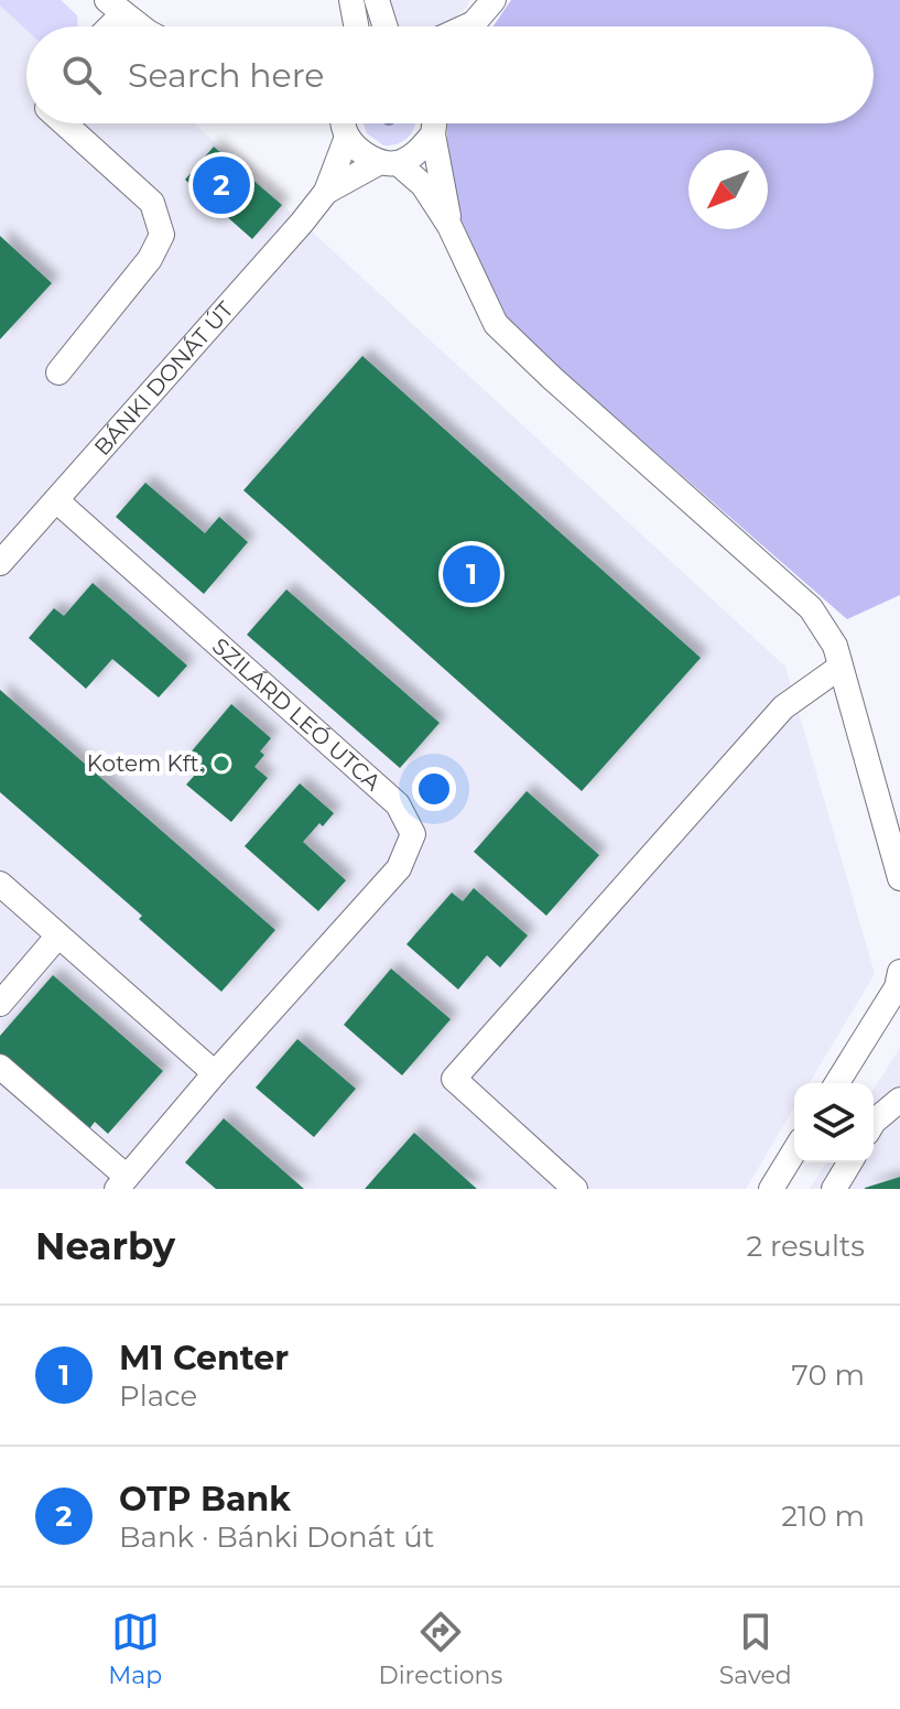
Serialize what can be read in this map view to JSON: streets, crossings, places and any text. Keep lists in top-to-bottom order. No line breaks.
{"streets":{"street":["BÁNKI DONÁT ÚT","SZILÁRD LEÓ UTCA"]},"crossings":[["BÁNKI DONÁT ÚT","SZILÁRD LEÓ UTCA"]],"places":["Kotem Kft."],"north":"bottom left","page":{"search":"Search here","pins":["2","1"],"heading":["Nearby","2 results"],"list":[{"mark":"1","name":"M1 Center","note":"Place","value":"70 m"},{"mark":"2","name":"OTP Bank","note":"Bank · Bánki Donát út","value":"210 m"}],"nav":["Map","Directions","Saved"]}}
